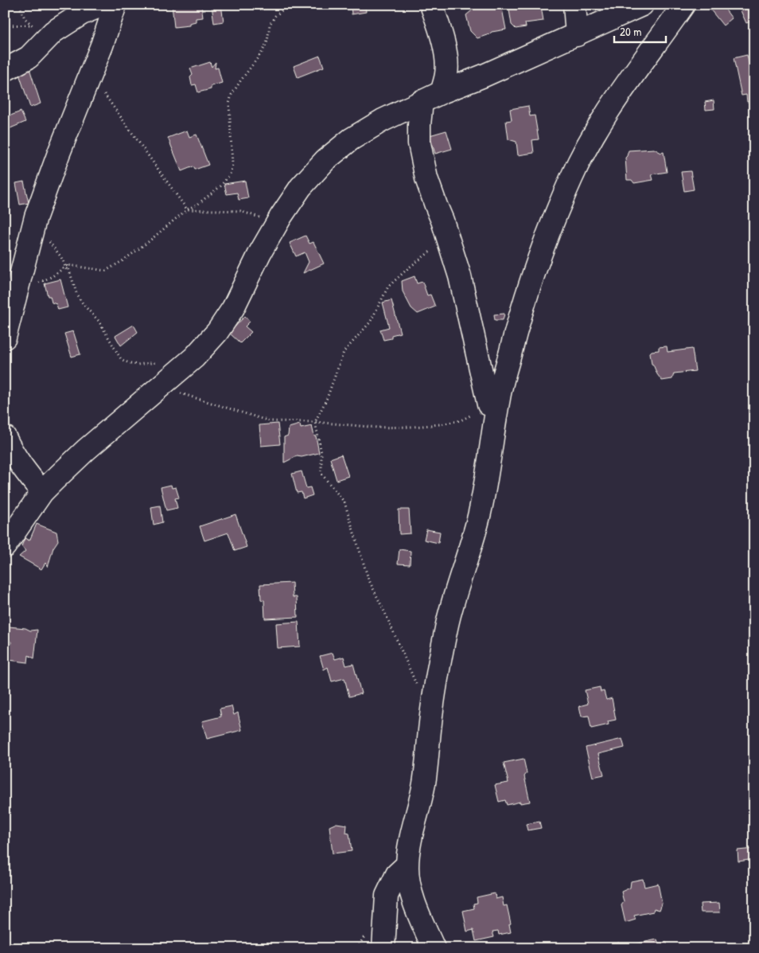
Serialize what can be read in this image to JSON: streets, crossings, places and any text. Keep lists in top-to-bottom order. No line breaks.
{"scale_bar":"20 m"}
